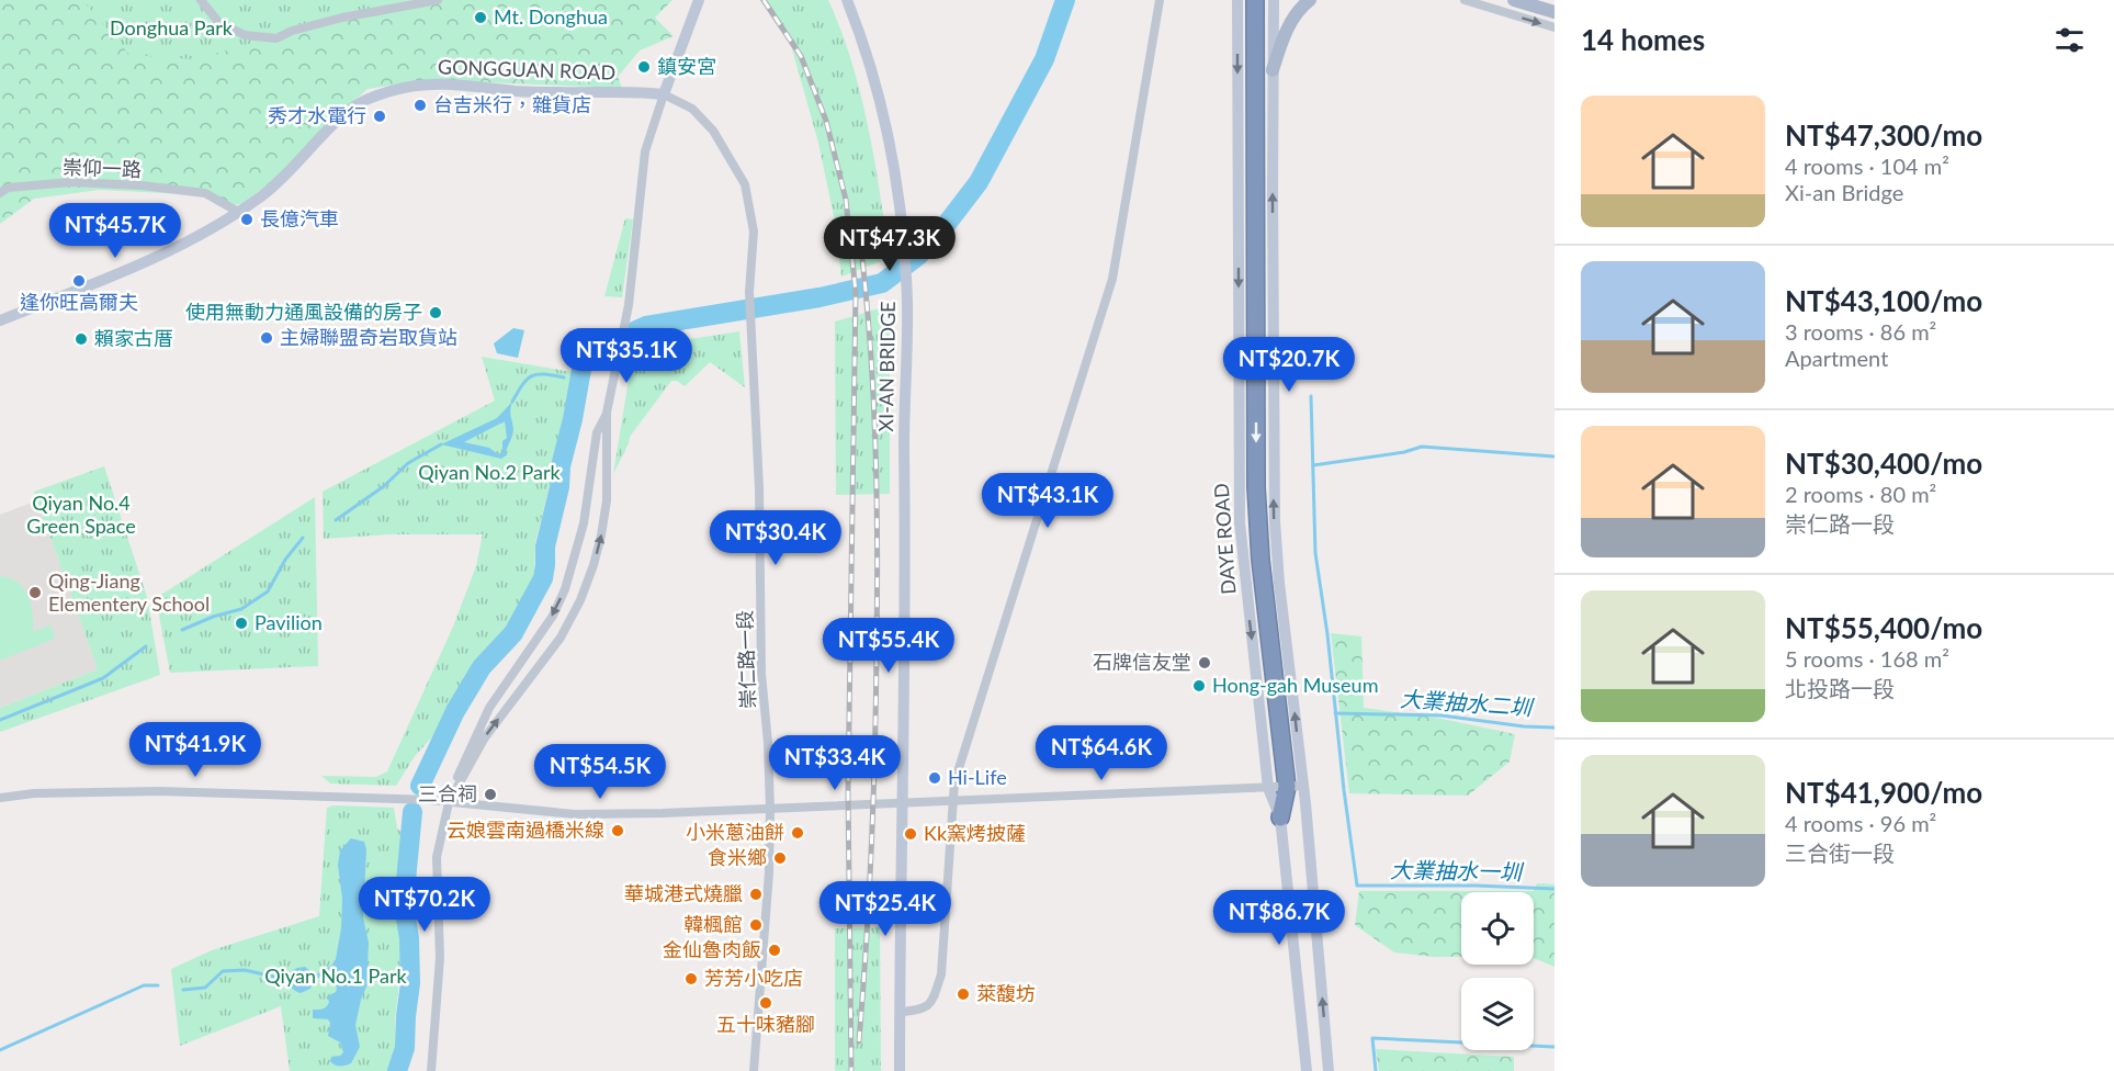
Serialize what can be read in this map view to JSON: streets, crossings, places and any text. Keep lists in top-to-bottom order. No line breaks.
{"streets":{"main road":["GONGGUAN ROAD","XI-AN BRIDGE","DAYE ROAD"],"street":["崇仰一路","崇仁路一段"]},"crossings":[["GONGGUAN ROAD","崇仰一路"],["GONGGUAN ROAD","崇仁路一段"]],"water":["大業抽水二圳","大業抽水一圳"],"parks":["Donghua Park","Qiyan No.2 Park","Qiyan No.4 Green Space","Qiyan No.1 Park"],"places":["Mt. Donghua","鎮安宮","台吉米行，雜貨店","秀才水電行","長億汽車","逢你旺高爾夫","使用無動力通風設備的房子","主婦聯盟奇岩取貨站","賴家古厝","Qing-Jiang Elementery School","Pavilion","石牌信友堂","Hong-gah Museum","Hi-Life","三合祠","云娘雲南過橋米線","小米蔥油餅","Kk窯烤披薩","食米鄉","華城港式燒臘","韓楓館","金仙魯肉飯","芳芳小吃店","萊馥坊","五十味豬腳"],"page":{"heading":"14 homes","list":[{"name":"NT$47,300/mo","note":"4 rooms · 104 m² · Xi-an Bridge"},{"name":"NT$43,100/mo","note":"3 rooms · 86 m² · Apartment"},{"name":"NT$30,400/mo","note":"2 rooms · 80 m² · 崇仁路一段"},{"name":"NT$55,400/mo","note":"5 rooms · 168 m² · 北投路一段"},{"name":"NT$41,900/mo","note":"4 rooms · 96 m² · 三合街一段"}],"price":["NT$45.7K","NT$47.3K","NT$35.1K","NT$20.7K","NT$43.1K","NT$30.4K","NT$55.4K","NT$41.9K","NT$64.6K","NT$33.4K","NT$54.5K","NT$70.2K","NT$25.4K","NT$86.7K"]}}
